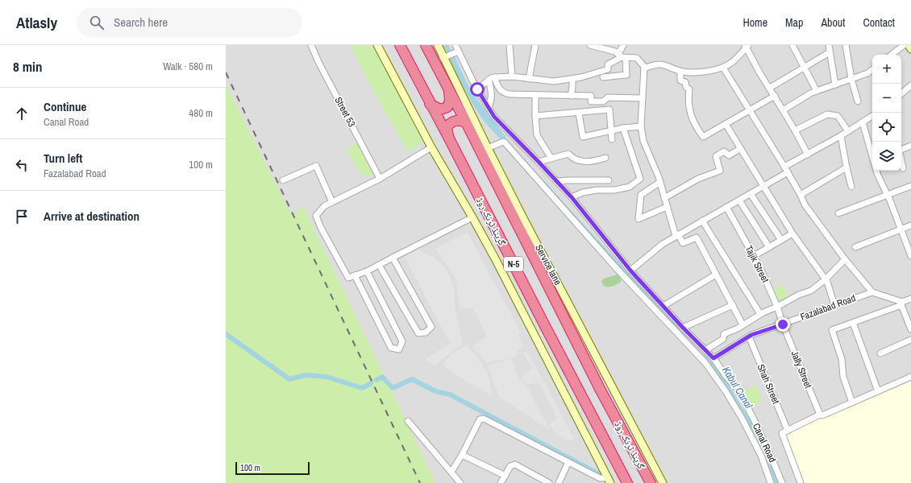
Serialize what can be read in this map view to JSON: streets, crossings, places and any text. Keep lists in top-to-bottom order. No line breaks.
{"streets":{"highway":["گرینڈ ٹرنک روڈ","N-5"],"street":["Street 53","Tajik Street","Service lane","Fazalabad Road","Jally Street","Shah Street","Canal Road"]},"crossings":[["Tajik Street","Fazalabad Road"],["Tajik Street","Jally Street"],["Fazalabad Road","Jally Street"],["Fazalabad Road","Shah Street"],["Fazalabad Road","Canal Road"]],"water":["Kabul Canal"],"scale_bar":"100 m","page":{"header":"Atlasly","search":"Search here","nav":["Home","Map","About","Contact"],"heading":["8 min","Walk · 580 m"],"map_buttons":["+","−"],"list":[["Continue","Canal Road","480 m"],["Turn left","Fazalabad Road","100 m"],"Arrive at destination"],"scale":"100 m"}}
